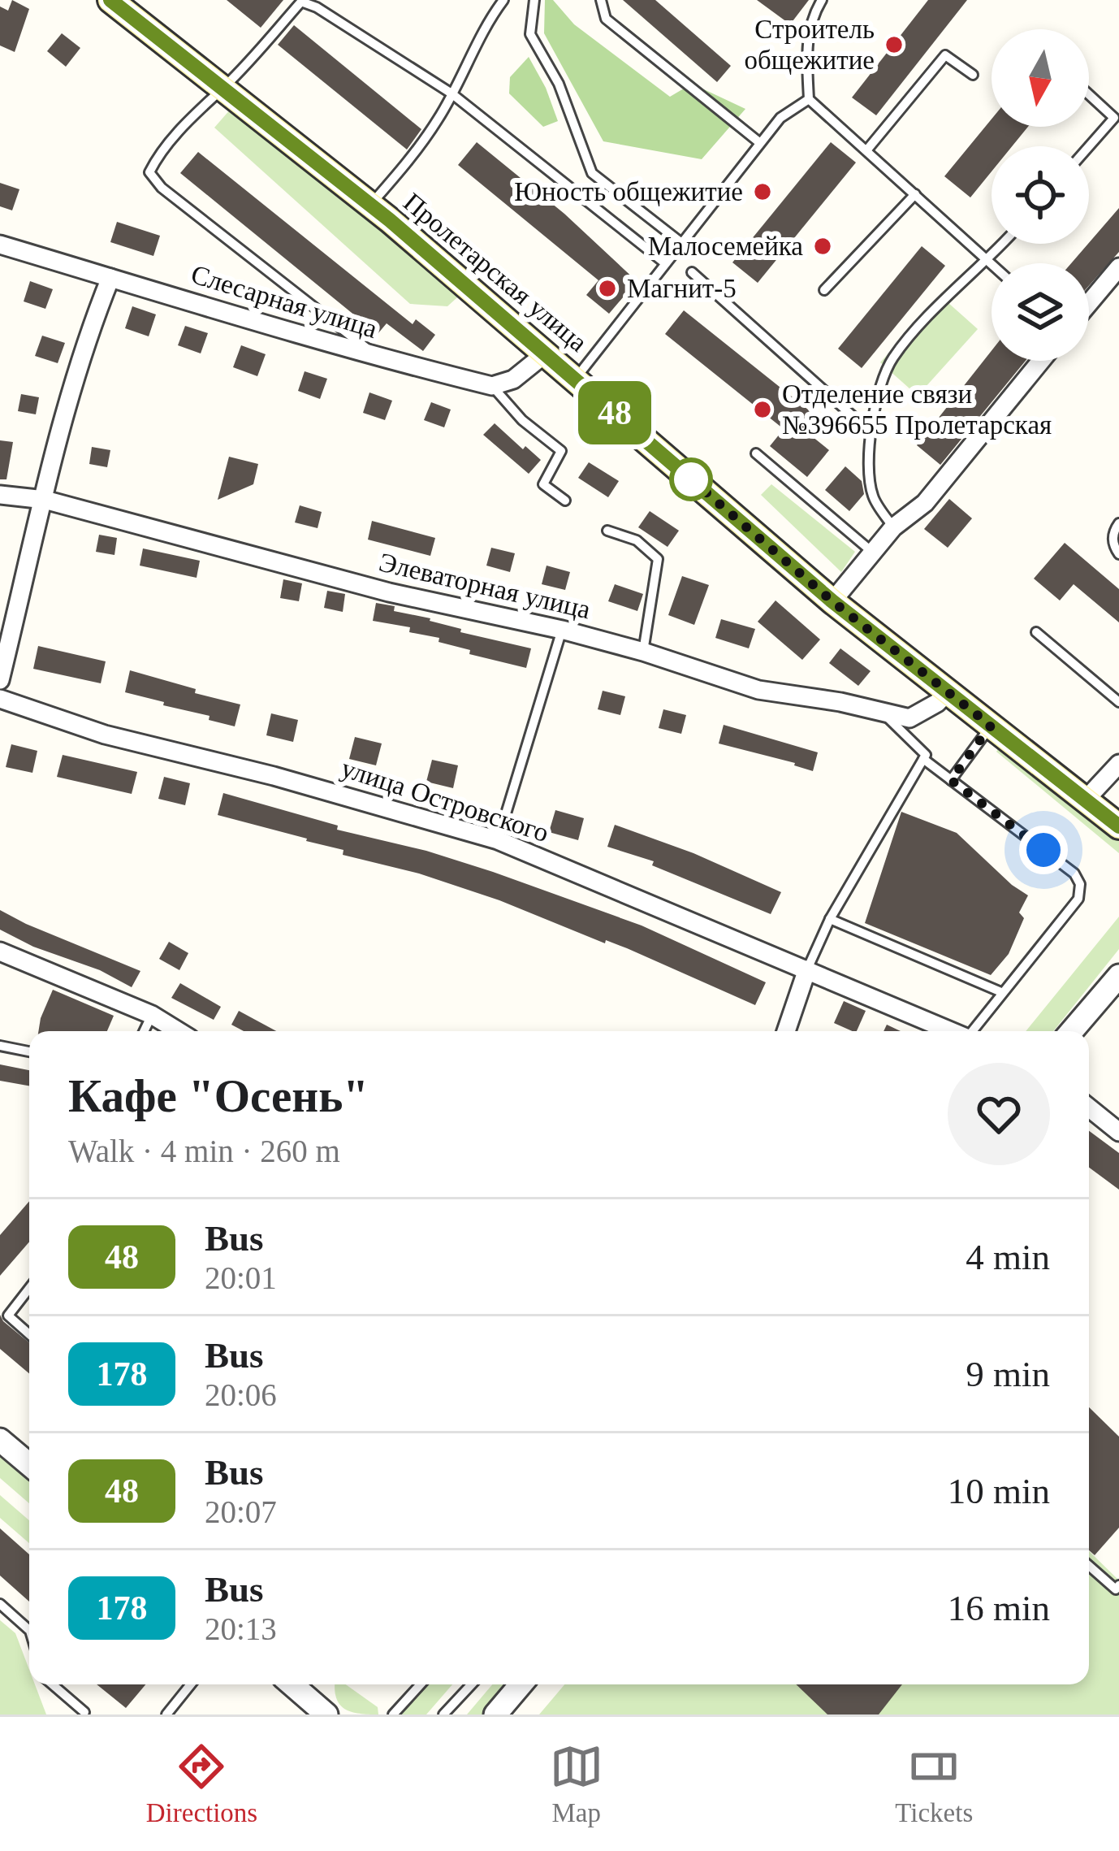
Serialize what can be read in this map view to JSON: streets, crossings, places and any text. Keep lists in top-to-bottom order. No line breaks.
{"streets":{"main road":["Пролетарская улица"],"street":["Слесарная улица","Элеваторная улица","улица Островского"]},"crossings":[["Пролетарская улица","Элеваторная улица"]],"places":["Строитель общежитие","Юность общежитие","Малосемейка","Магнит-5","Отделение связи №396655 Пролетарская"],"lines":["bus line 48"],"north":"bottom","page":{"on_map":"48","heading":["Кафе \"Осень\"","Walk · 4 min · 260 m"],"list":[{"mark":"48","name":"Bus","note":"20:01","value":"4 min"},{"mark":"178","name":"Bus","note":"20:06","value":"9 min"},{"mark":"48","name":"Bus","note":"20:07","value":"10 min"},{"mark":"178","name":"Bus","note":"20:13","value":"16 min"}],"tabs":["Directions","Map","Tickets"]}}
